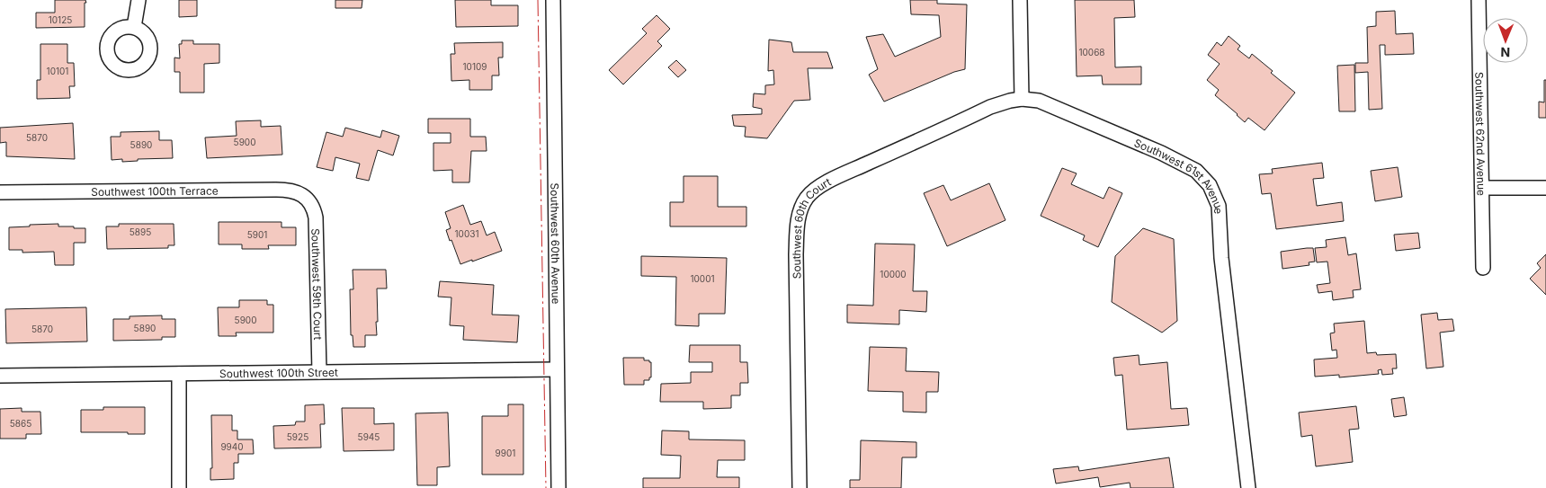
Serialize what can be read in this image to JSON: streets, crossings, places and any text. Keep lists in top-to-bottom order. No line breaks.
{"streets":{"street":["Southwest 62nd Avenue","Southwest 61st Avenue","Southwest 100th Terrace","Southwest 60th Court","Southwest 60th Avenue","Southwest 59th Court","Southwest 100th Street"]},"crossings":[["Southwest 61st Avenue","Southwest 60th Court"],["Southwest 100th Terrace","Southwest 59th Court"],["Southwest 60th Avenue","Southwest 100th Street"],["Southwest 59th Court","Southwest 100th Street"]],"house_numbers":["10125","10068","10109","10101","5870","5900","5890","5895","10031","5901","10000","10001","5900","5890","5870","5865","5925","5945","9940","9901"],"north":"bottom"}
